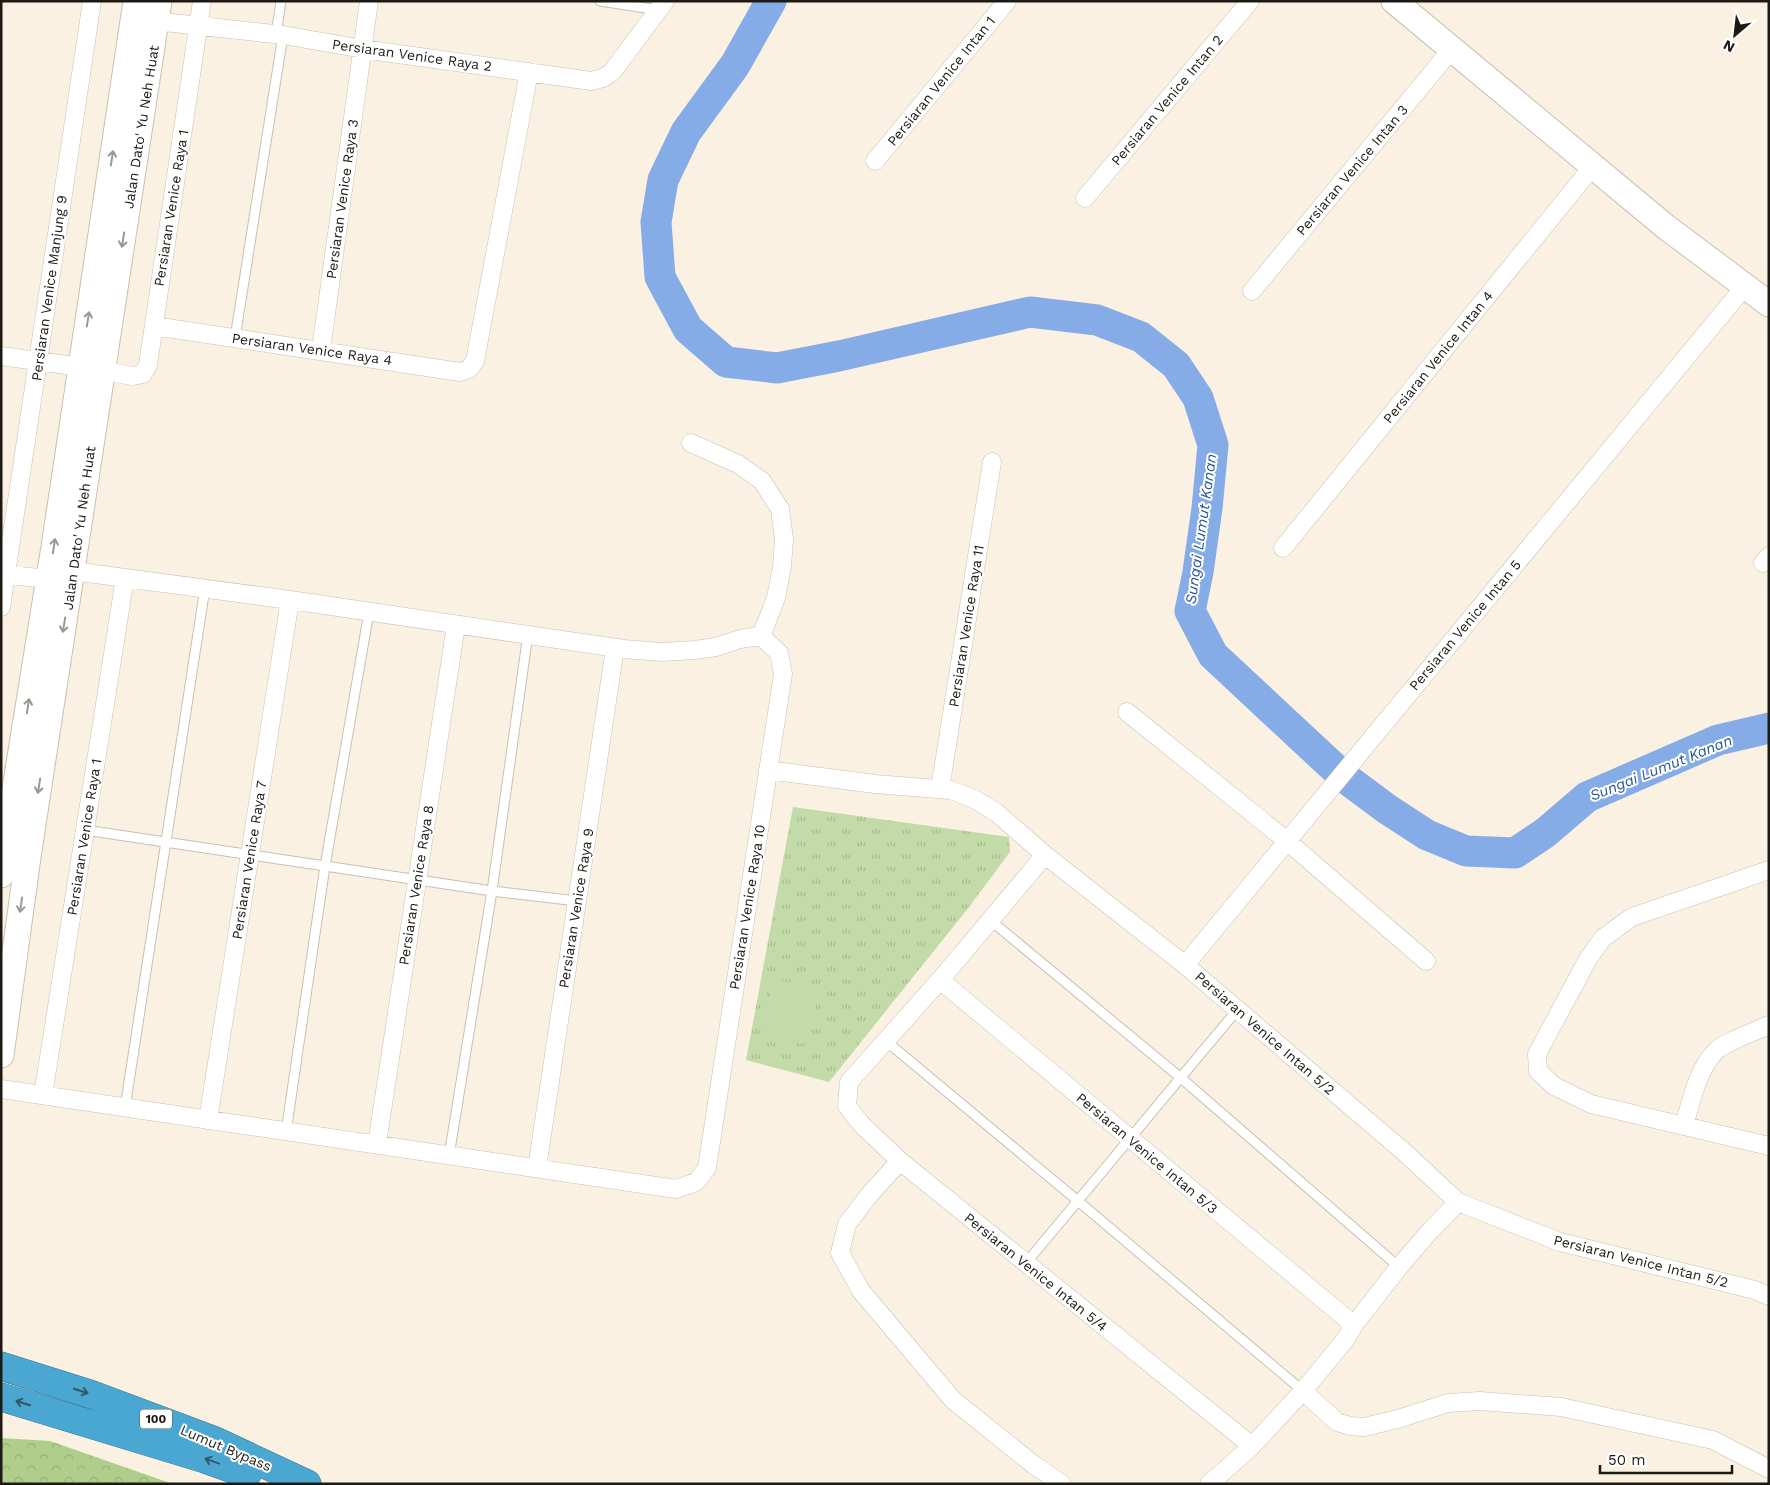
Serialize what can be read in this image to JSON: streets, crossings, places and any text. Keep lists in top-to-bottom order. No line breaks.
{"streets":{"highway":["100","Lumut Bypass"],"main road":["Jalan Dato' Yu Neh Huat"],"street":["Persiaran Venice Raya 2","Persiaran Venice Intan 1","Persiaran Venice Intan 2","Persiaran Venice Intan 3","Persiaran Venice Raya 3","Persiaran Venice Raya 1","Persiaran Venice Manjung 9","Persiaran Venice Raya 4","Persiaran Venice Intan 4","Persiaran Venice Intan 5","Persiaran Venice Raya 11","Persiaran Venice Raya 7","Persiaran Venice Raya 8","Persiaran Venice Raya 10","Persiaran Venice Raya 9","Persiaran Venice Intan 5/2","Persiaran Venice Intan 5/3","Persiaran Venice Intan 5/4"]},"crossings":[["Persiaran Venice Raya 2","Jalan Dato' Yu Neh Huat"],["Persiaran Venice Raya 2","Persiaran Venice Raya 3"],["Persiaran Venice Raya 2","Persiaran Venice Raya 1"],["Persiaran Venice Raya 2","Persiaran Venice Raya 4"],["Jalan Dato' Yu Neh Huat","Persiaran Venice Raya 1"],["Persiaran Venice Raya 3","Persiaran Venice Raya 4"],["Persiaran Venice Raya 1","Persiaran Venice Raya 4"],["Persiaran Venice Intan 5","Persiaran Venice Intan 5/2"],["Persiaran Venice Raya 11","Persiaran Venice Intan 5/2"],["Persiaran Venice Raya 10","Persiaran Venice Raya 9"],["Persiaran Venice Raya 10","Persiaran Venice Intan 5/2"]],"water":["Sungai Lumut Kanan"],"scale_bar":"50 m","north":"bottom left"}
